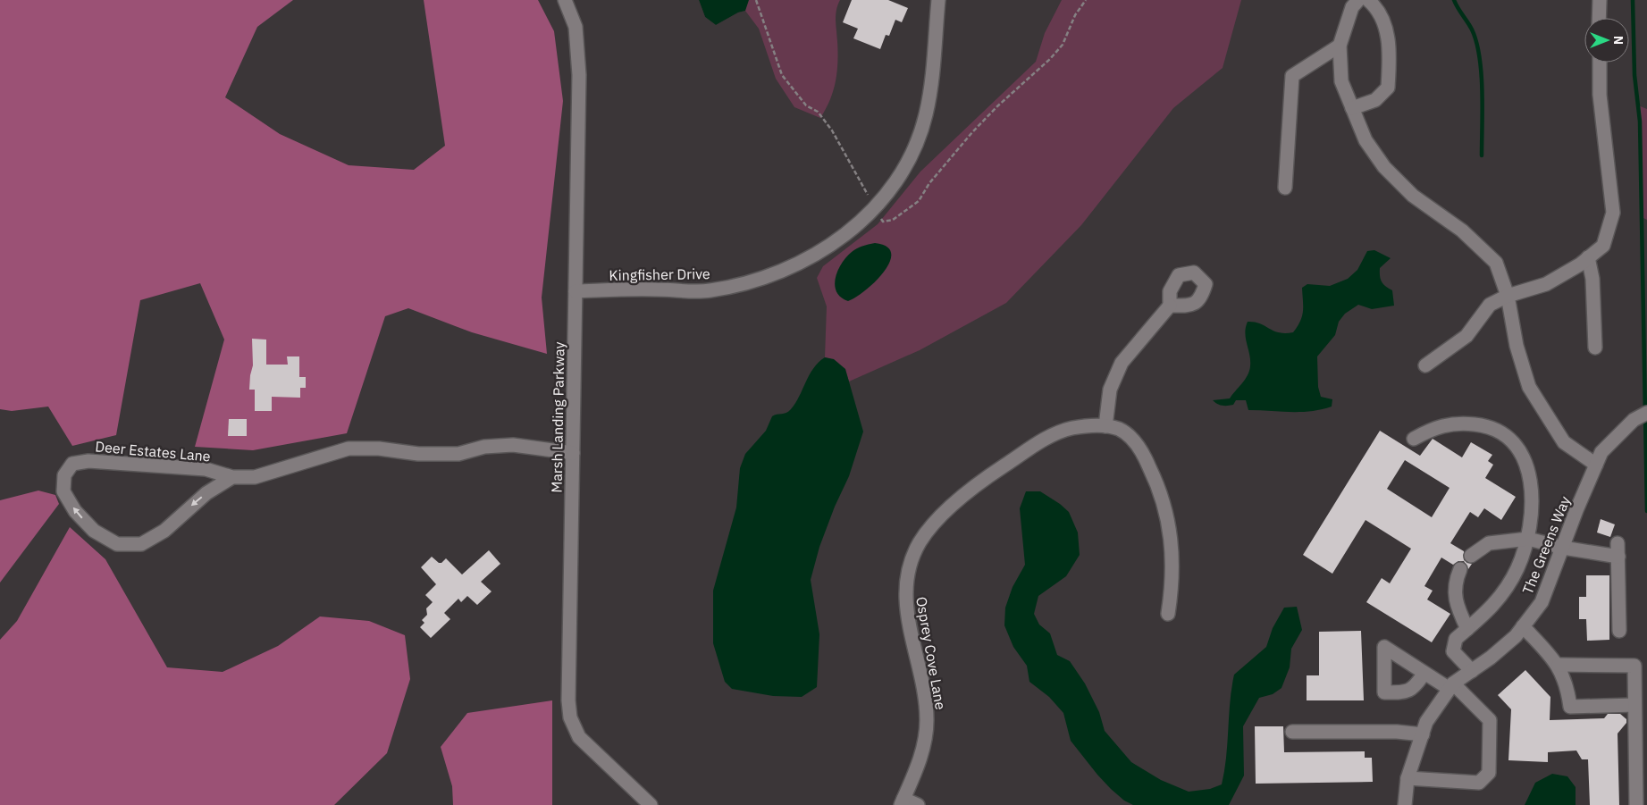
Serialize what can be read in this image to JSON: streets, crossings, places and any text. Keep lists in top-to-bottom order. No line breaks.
{"streets":{"street":["Kingfisher Drive","Marsh Landing Parkway","Deer Estates Lane","The Greens Way","Osprey Cove Lane"]},"crossings":[["Kingfisher Drive","Marsh Landing Parkway"],["Marsh Landing Parkway","Deer Estates Lane"]],"north":"right"}
